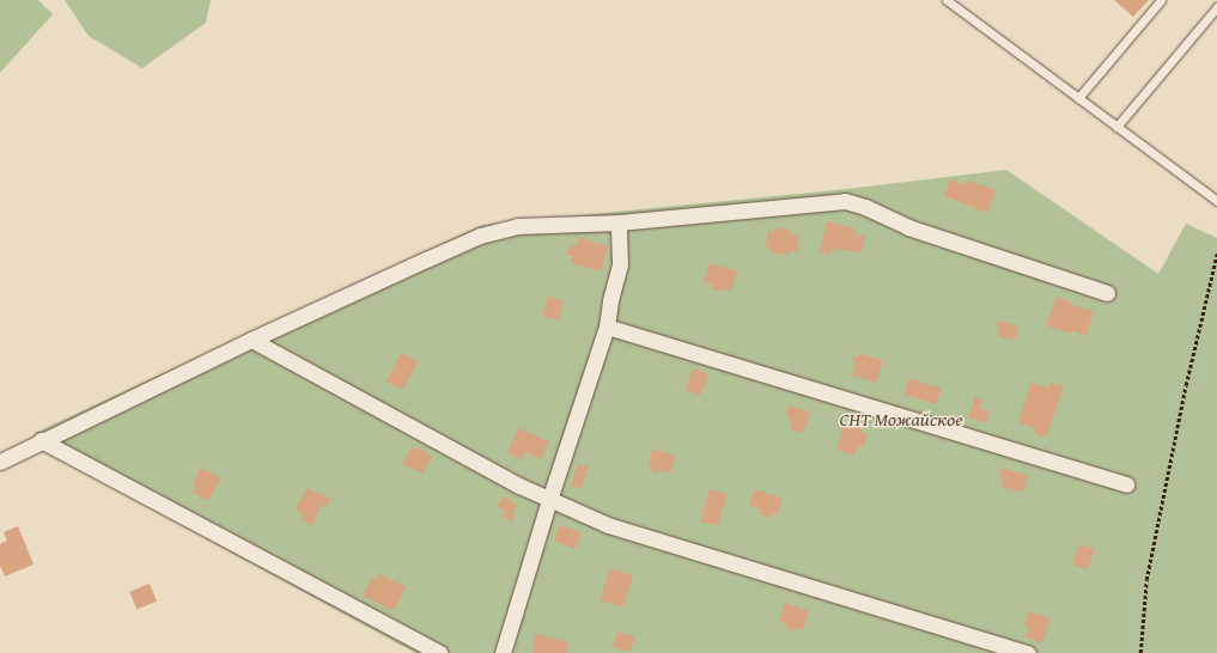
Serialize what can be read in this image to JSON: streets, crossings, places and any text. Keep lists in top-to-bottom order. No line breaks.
{"parks":["СНТ Можайское"]}
